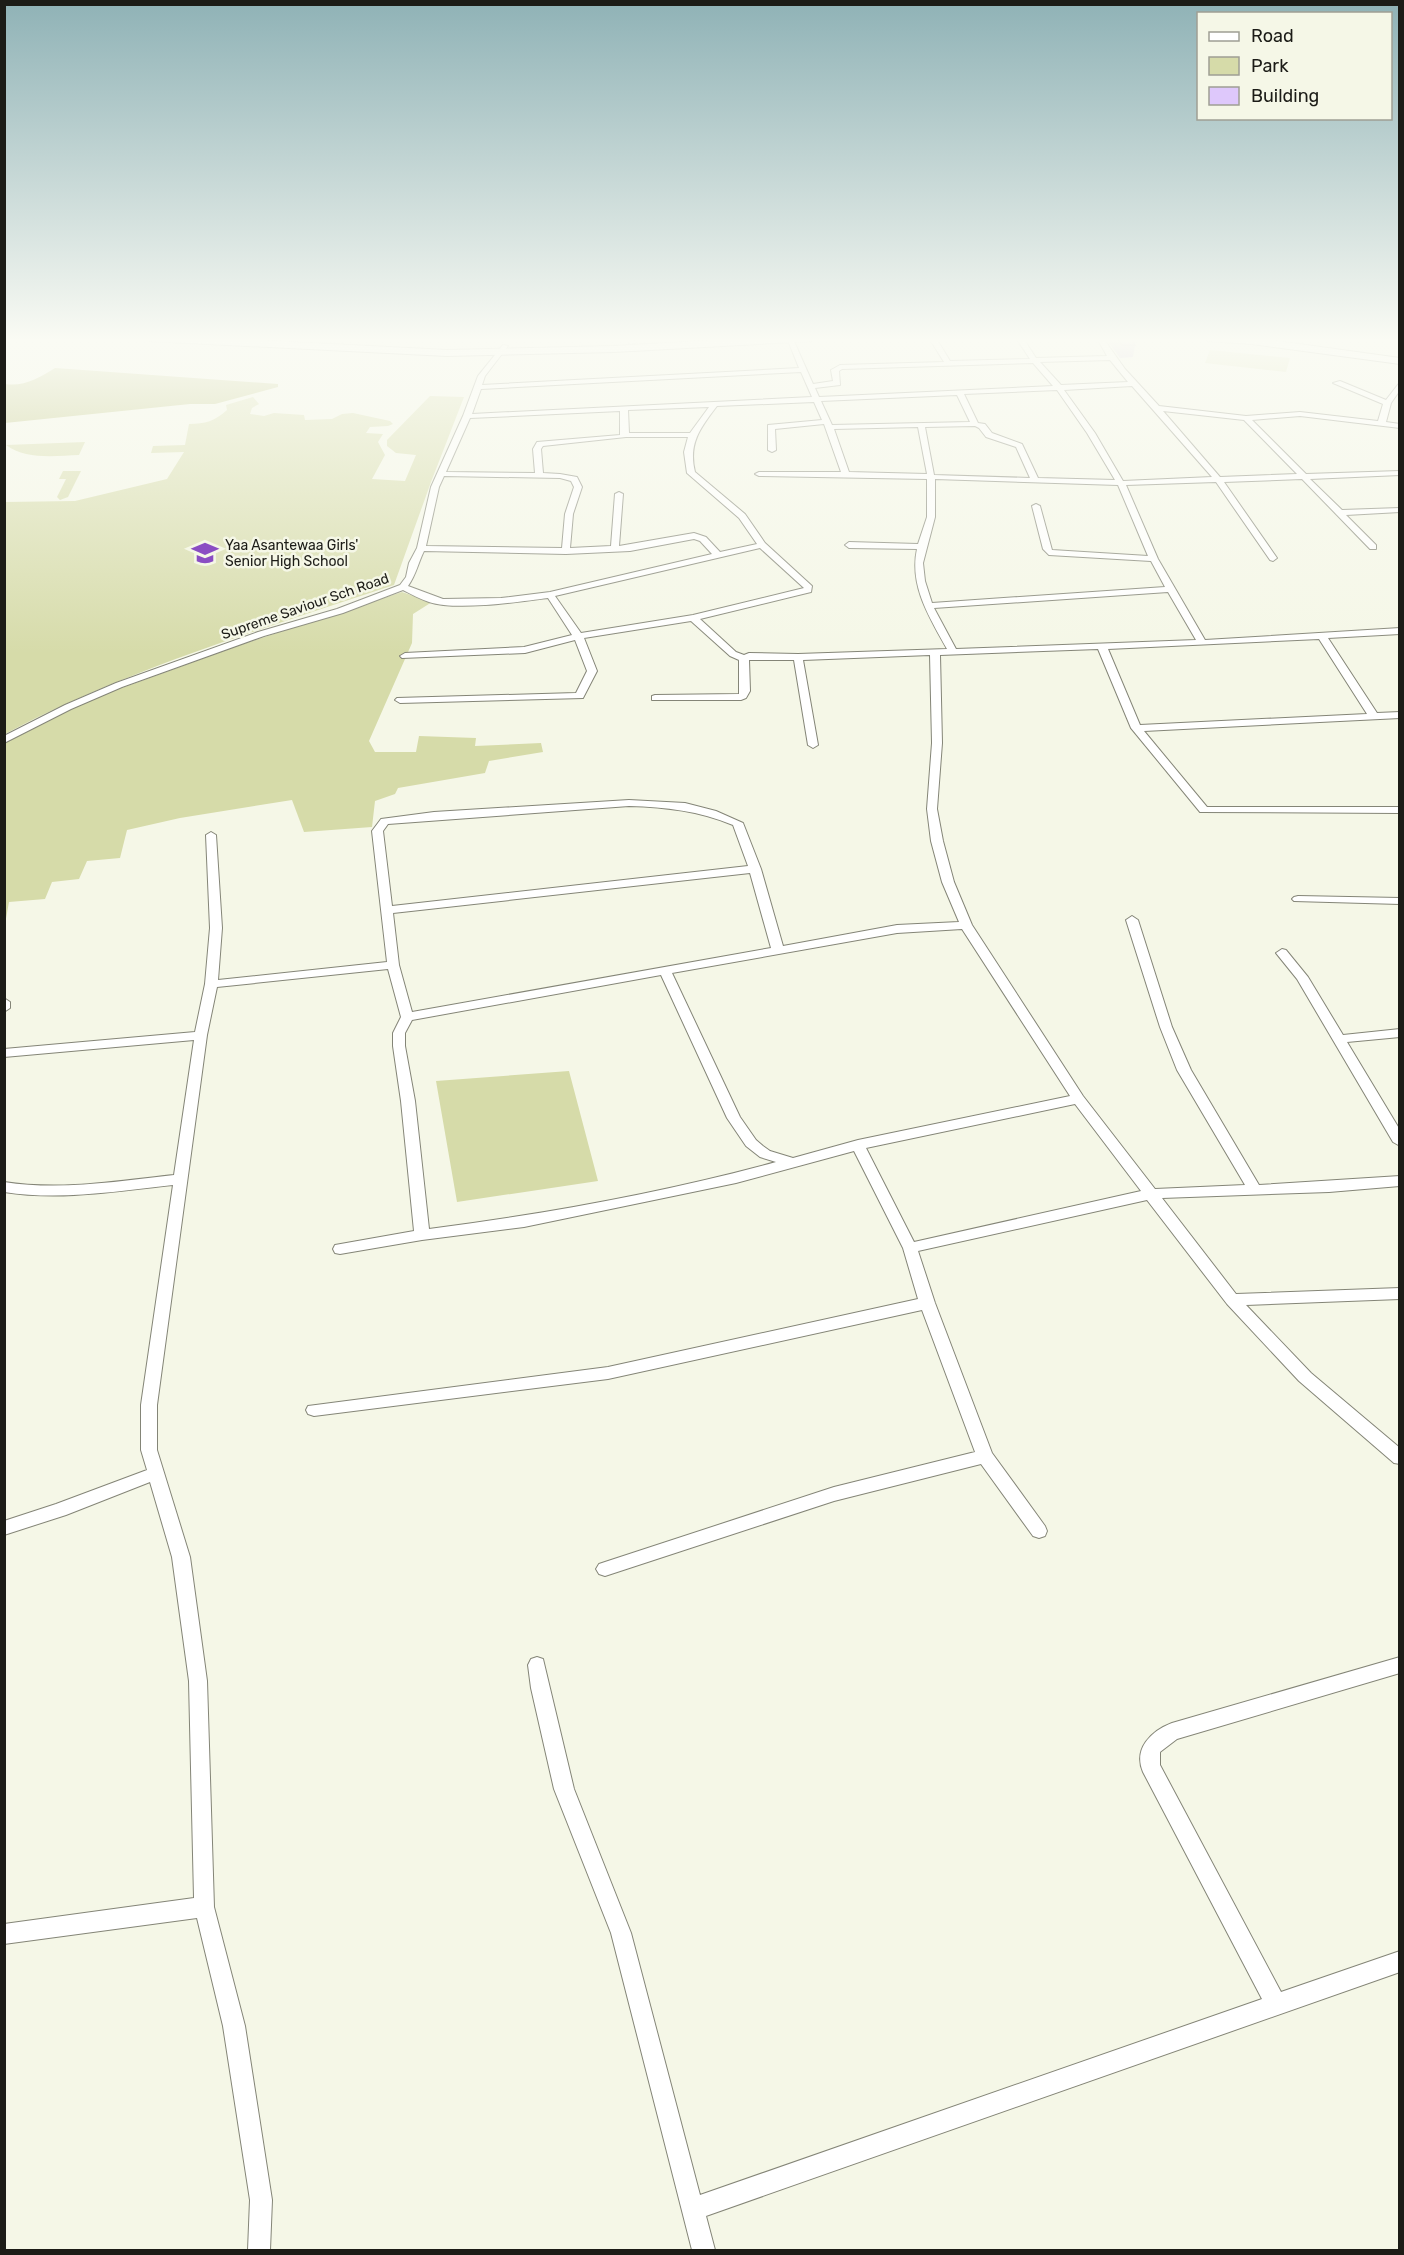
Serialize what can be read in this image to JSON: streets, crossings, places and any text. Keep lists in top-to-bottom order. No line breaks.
{"streets":{"street":["Supreme Saviour Sch Road"]},"places":{"school or university":["Yaa Asantewaa Girls' Senior High School"]},"legend":["Road","Park","Building"]}
